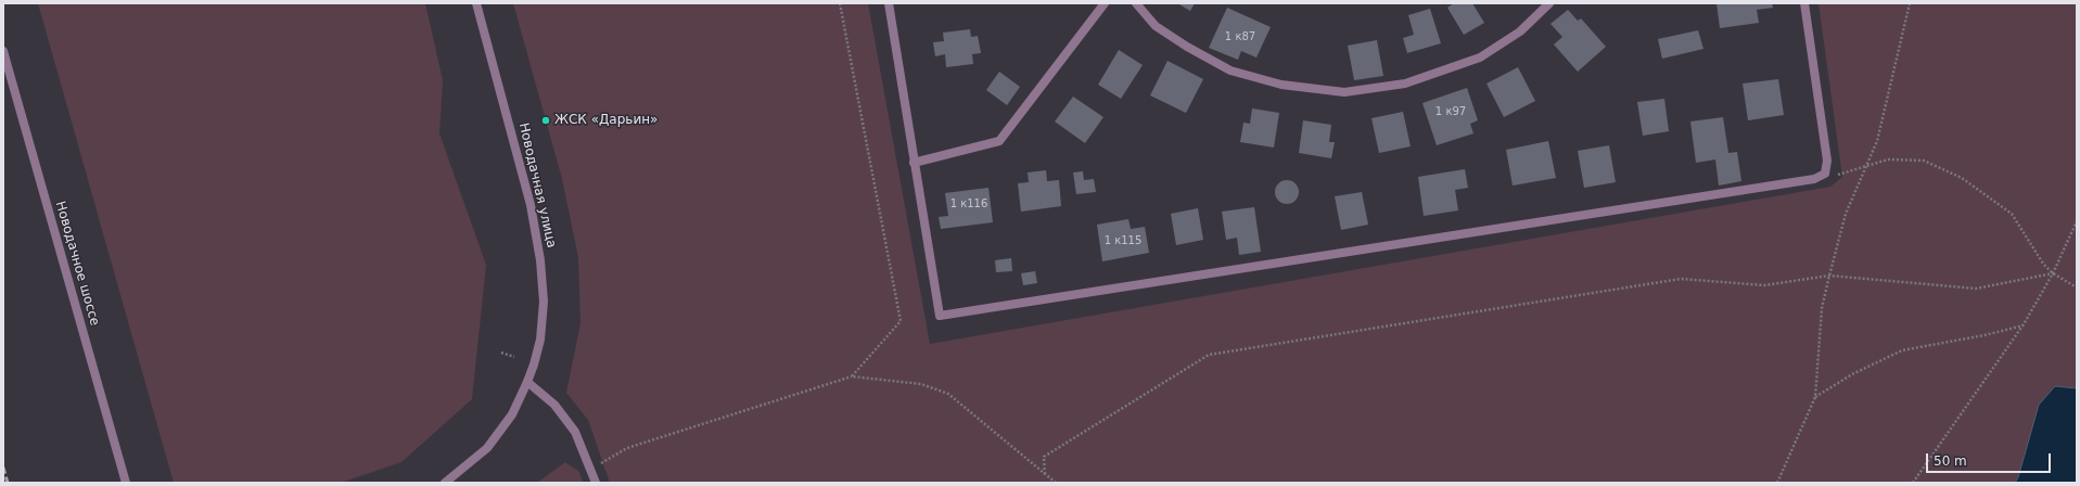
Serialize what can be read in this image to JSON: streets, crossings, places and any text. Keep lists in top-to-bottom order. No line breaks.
{"streets":{"street":["Новодачная улица","Новодачное шоссе"]},"places":["ЖСК «Дарьин»"],"house_numbers":["1 к87","1 к97","1 к116","1 к115"],"scale_bar":"50 m"}
